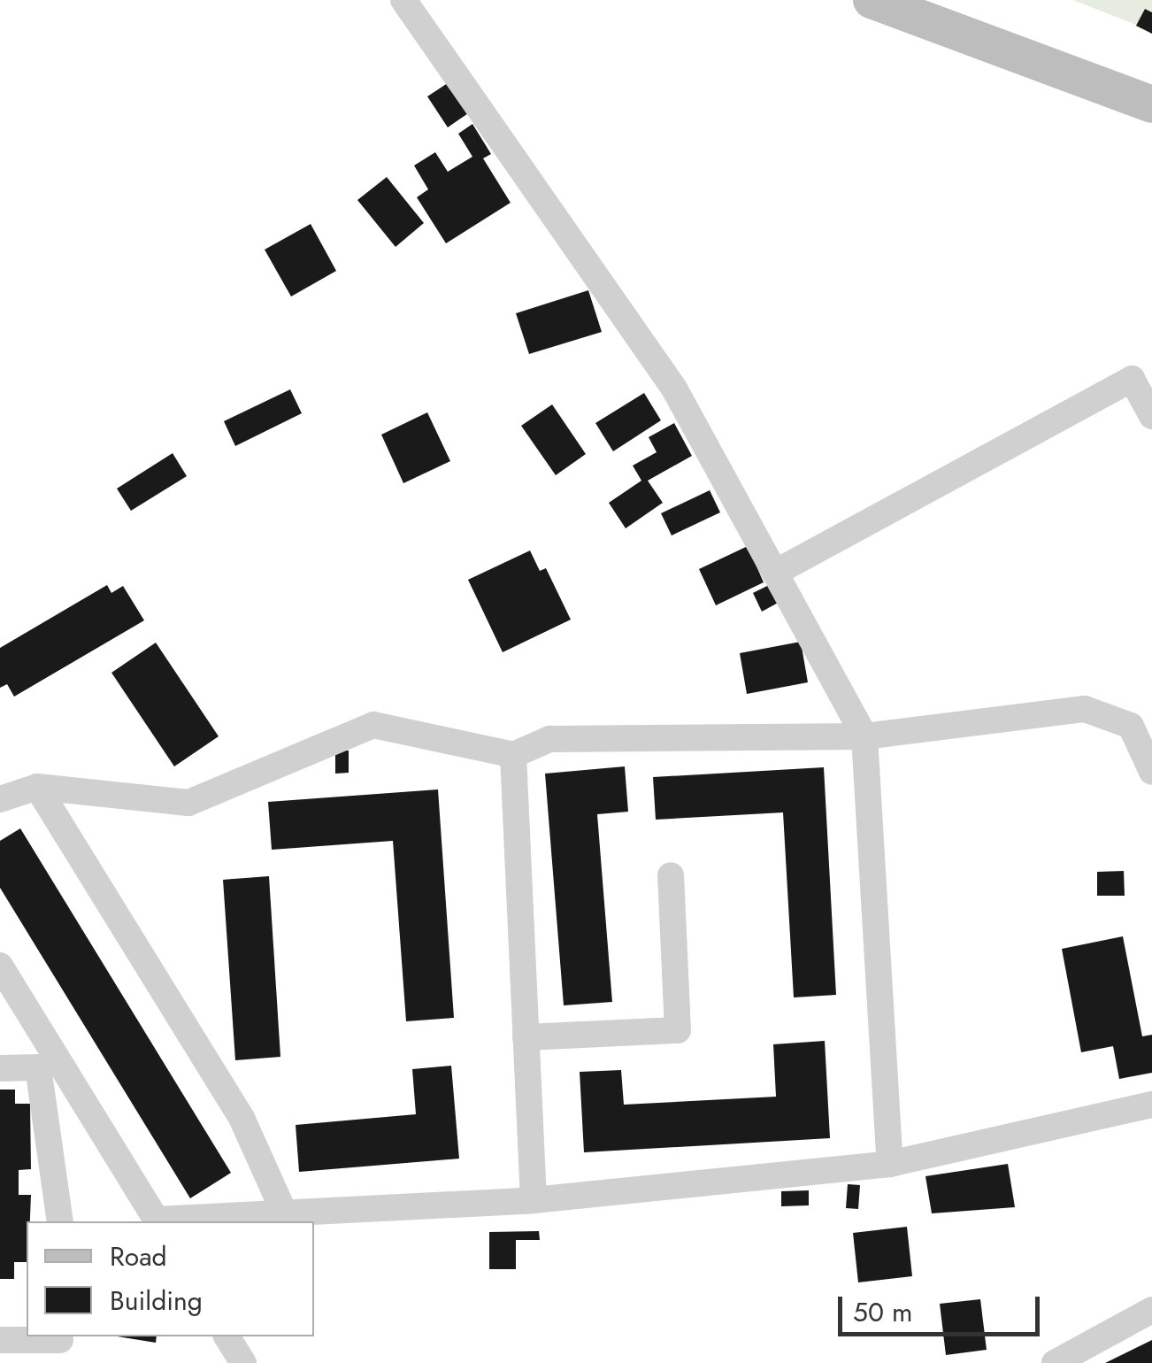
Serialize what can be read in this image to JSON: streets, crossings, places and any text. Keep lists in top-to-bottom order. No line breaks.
{"legend":["Road","Building"],"scale_bar":"50 m"}
